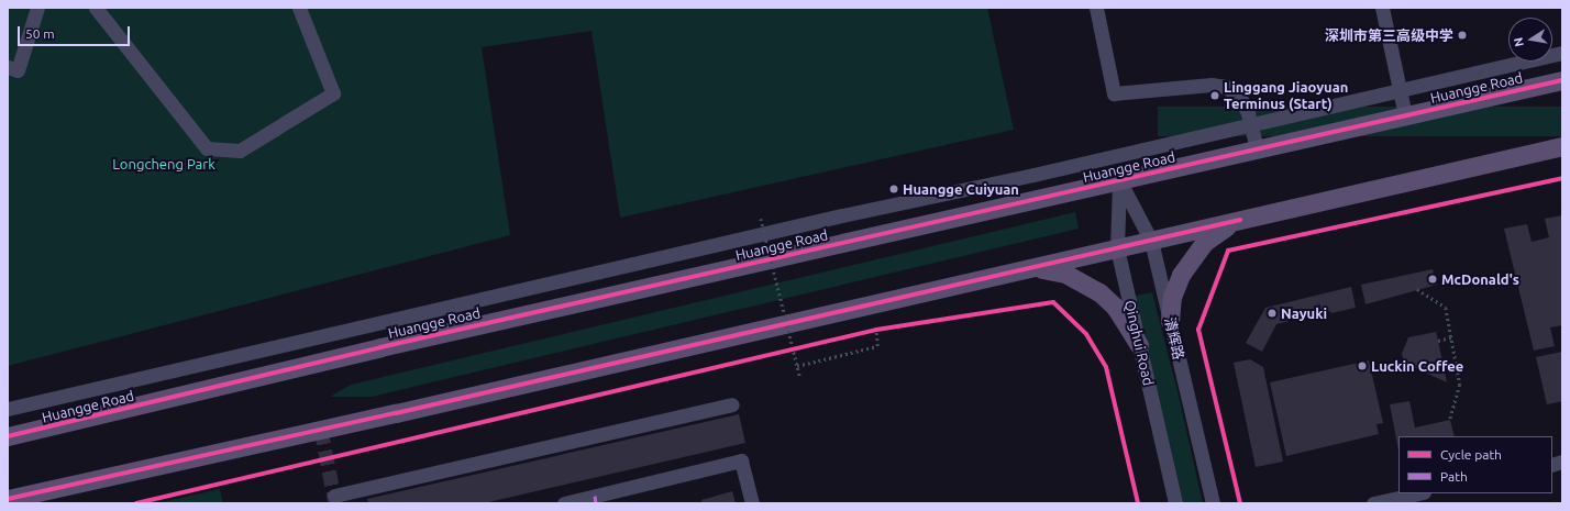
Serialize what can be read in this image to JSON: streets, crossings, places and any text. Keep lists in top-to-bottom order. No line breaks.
{"streets":{"main road":["Huangge Road"],"street":["清辉路","Qinghui Road"]},"crossings":[["Huangge Road","清辉路"],["Huangge Road","Qinghui Road"],["清辉路","Qinghui Road"]],"parks":["Longcheng Park"],"places":["深圳市第三高级中学","Linggang Jiaoyuan Terminus (Start)","Huangge Cuiyuan","McDonald's","Nayuki","Luckin Coffee"],"legend":["Cycle path","Path"],"scale_bar":"50 m","north":"left"}
